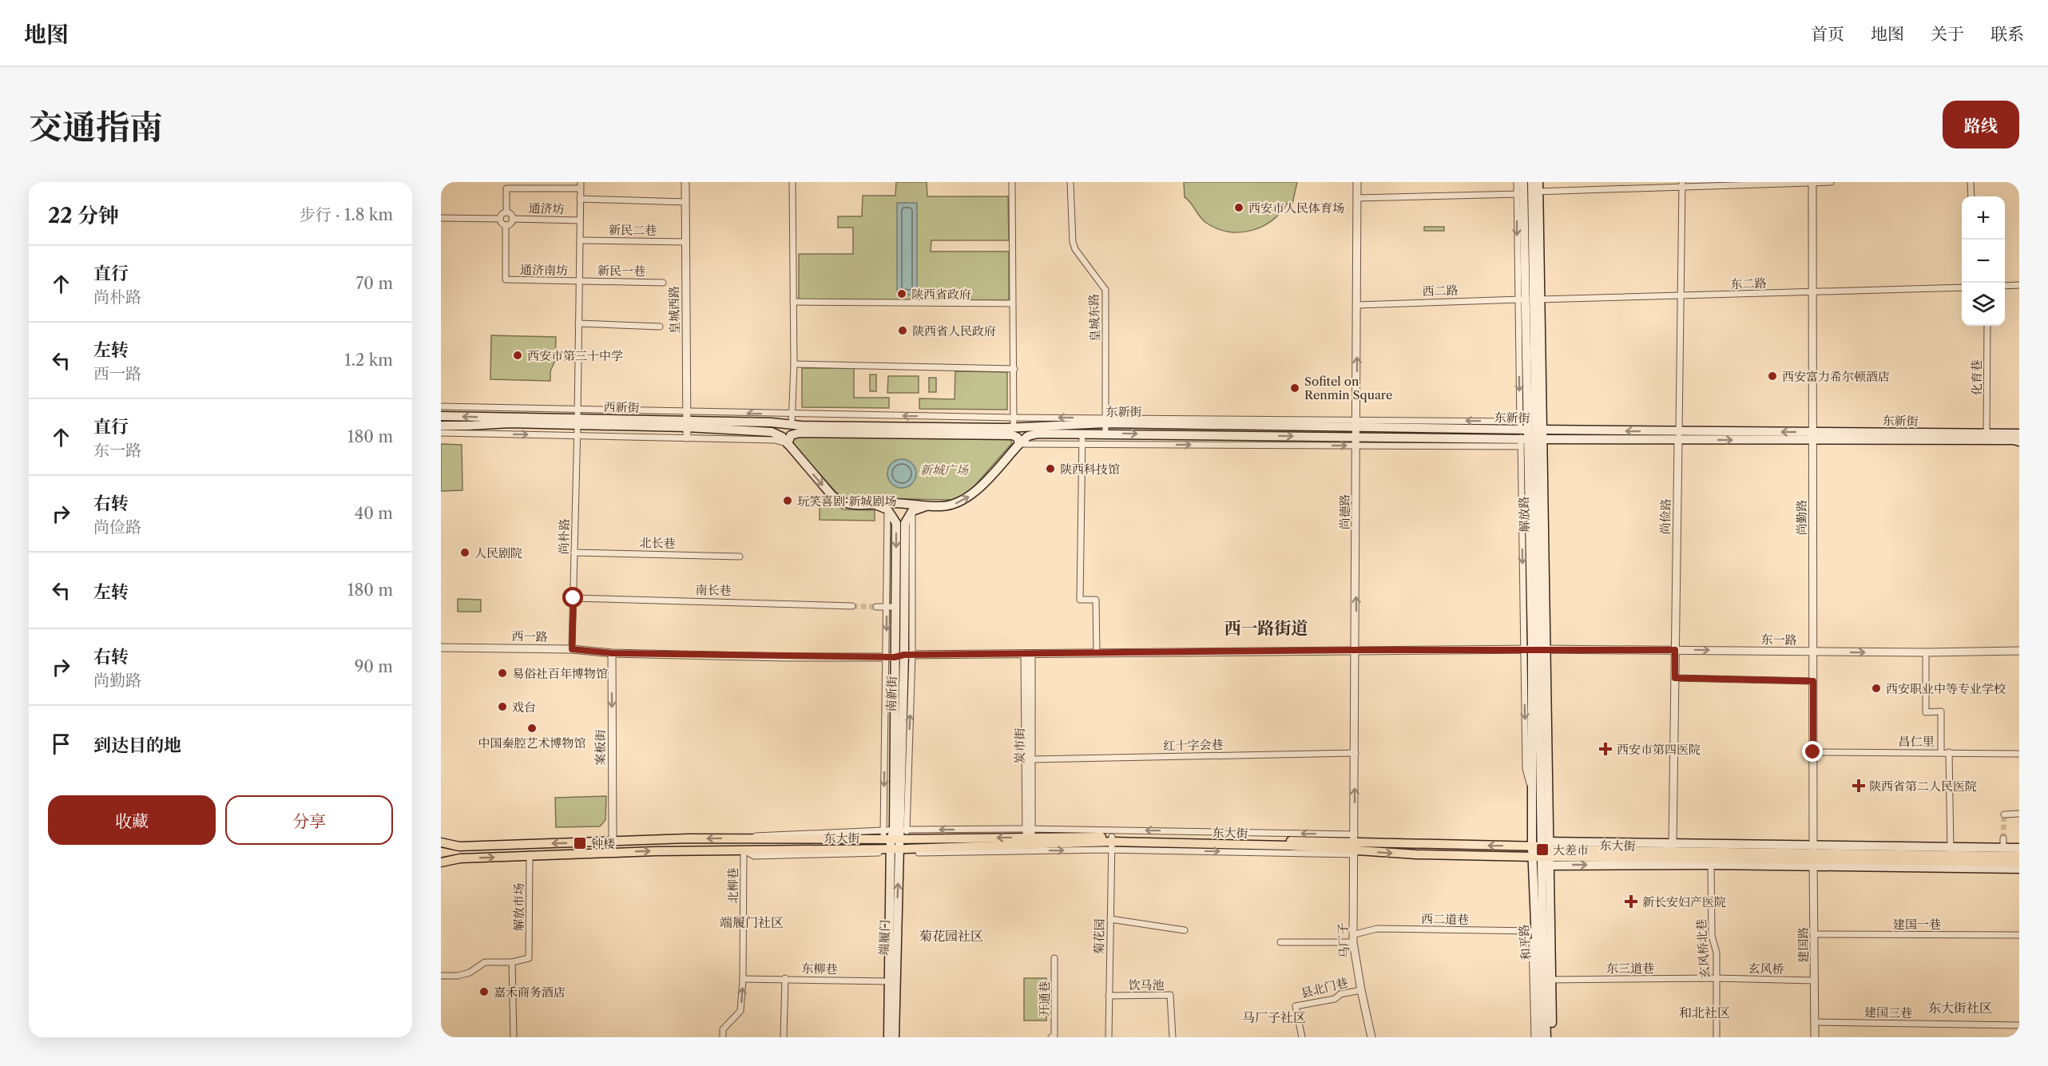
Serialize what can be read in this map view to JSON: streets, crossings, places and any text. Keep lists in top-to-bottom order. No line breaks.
{"streets":{"main road":["西新街","东新街","解放路","南新街","东大街","端履门","和平路"],"street":["通济坊","新民二巷","通济南坊","新民一巷","东二路","西二路","皇城西路","皇城东路","化育巷","尚德路","尚俭路","尚勤路","尚朴路","北长巷","南长巷","西一路","东一路","昌仁里","红十字会巷","炭市街","案板街","北柳巷","解放市场","西二道巷","建国一巷","菊花园","马厂子","建国路","玄风桥北巷","东三道巷","东柳巷","玄风桥","饮马池","县北门巷","开通巷","建国三巷"]},"crossings":[["通济坊","通济南坊"],["通济坊","尚朴路"],["新民二巷","皇城西路"],["新民二巷","尚朴路"],["通济南坊","新民一巷"],["通济南坊","尚朴路"],["新民一巷","尚朴路"],["东二路","西二路"],["东二路","解放路"],["东二路","尚俭路"],["东二路","尚勤路"],["西二路","尚德路"],["西二路","解放路"],["皇城西路","西新街"],["皇城东路","东新街"],["化育巷","东新街"],["西新街","东新街"],["西新街","尚朴路"],["西新街","南新街"],["东新街","尚德路"],["东新街","解放路"],["东新街","尚俭路"],["东新街","尚勤路"],["尚德路","西一路"],["尚德路","红十字会巷"],["尚德路","东大街"],["尚德路","马厂子"],["解放路","西一路"],["解放路","东一路"],["解放路","东大街"],["解放路","和平路"],["尚俭路","东一路"],["尚俭路","东大街"],["尚勤路","东一路"],["尚勤路","昌仁里"],["尚勤路","东大街"],["尚勤路","建国路"],["尚朴路","北长巷"],["尚朴路","南长巷"],["尚朴路","西一路"],["西一路","东一路"],["西一路","南新街"],["西一路","炭市街"],["西一路","案板街"],["南新街","东大街"],["南新街","端履门"],["红十字会巷","炭市街"],["炭市街","东大街"],["案板街","东大街"],["东大街","北柳巷"],["东大街","解放市场"],["东大街","菊花园"],["东大街","端履门"],["东大街","马厂子"],["东大街","和平路"],["东大街","建国路"],["东大街","玄风桥北巷"],["北柳巷","东柳巷"],["西二道巷","马厂子"],["西二道巷","和平路"],["建国一巷","建国路"],["菊花园","饮马池"],["端履门","东柳巷"],["马厂子","县北门巷"],["和平路","东三道巷"],["建国路","玄风桥"],["建国路","建国三巷"],["玄风桥北巷","东三道巷"],["玄风桥北巷","玄风桥"],["东三道巷","玄风桥"]],"one_way":["尚德路","案板街"],"districts":["西一路街道","端履门社区","菊花园社区","东大街社区","和北社区","马厂子社区"],"parks":["新城广场"],"places":{"other":["西安市人民体育场","陕西省政府","陕西省人民政府","西安市第三十中学","西安富力希尔顿酒店","Sofitel on Renmin Square","陕西科技馆","玩笑喜剧·新城剧场","人民剧院","易俗社百年博物馆","西安职业中等专业学校","戏台","中国秦腔艺术博物馆","嘉禾商务酒店"],"health":["西安市第四医院","陕西省第二人民医院","新长安妇产医院"],"transit":["钟楼","大差市"]},"page":{"header":"地图","nav":["首页","地图","关于","联系"],"title":"交通指南","buttons":["路线",["收藏","分享"]],"heading":["22 分钟","步行 · 1.8 km"],"map_buttons":["+","−"],"list":[["直行","尚朴路","70 m"],["左转","西一路","1.2 km"],["直行","东一路","180 m"],["右转","尚俭路","40 m"],["左转","180 m"],["右转","尚勤路","90 m"],"到达目的地"]}}
